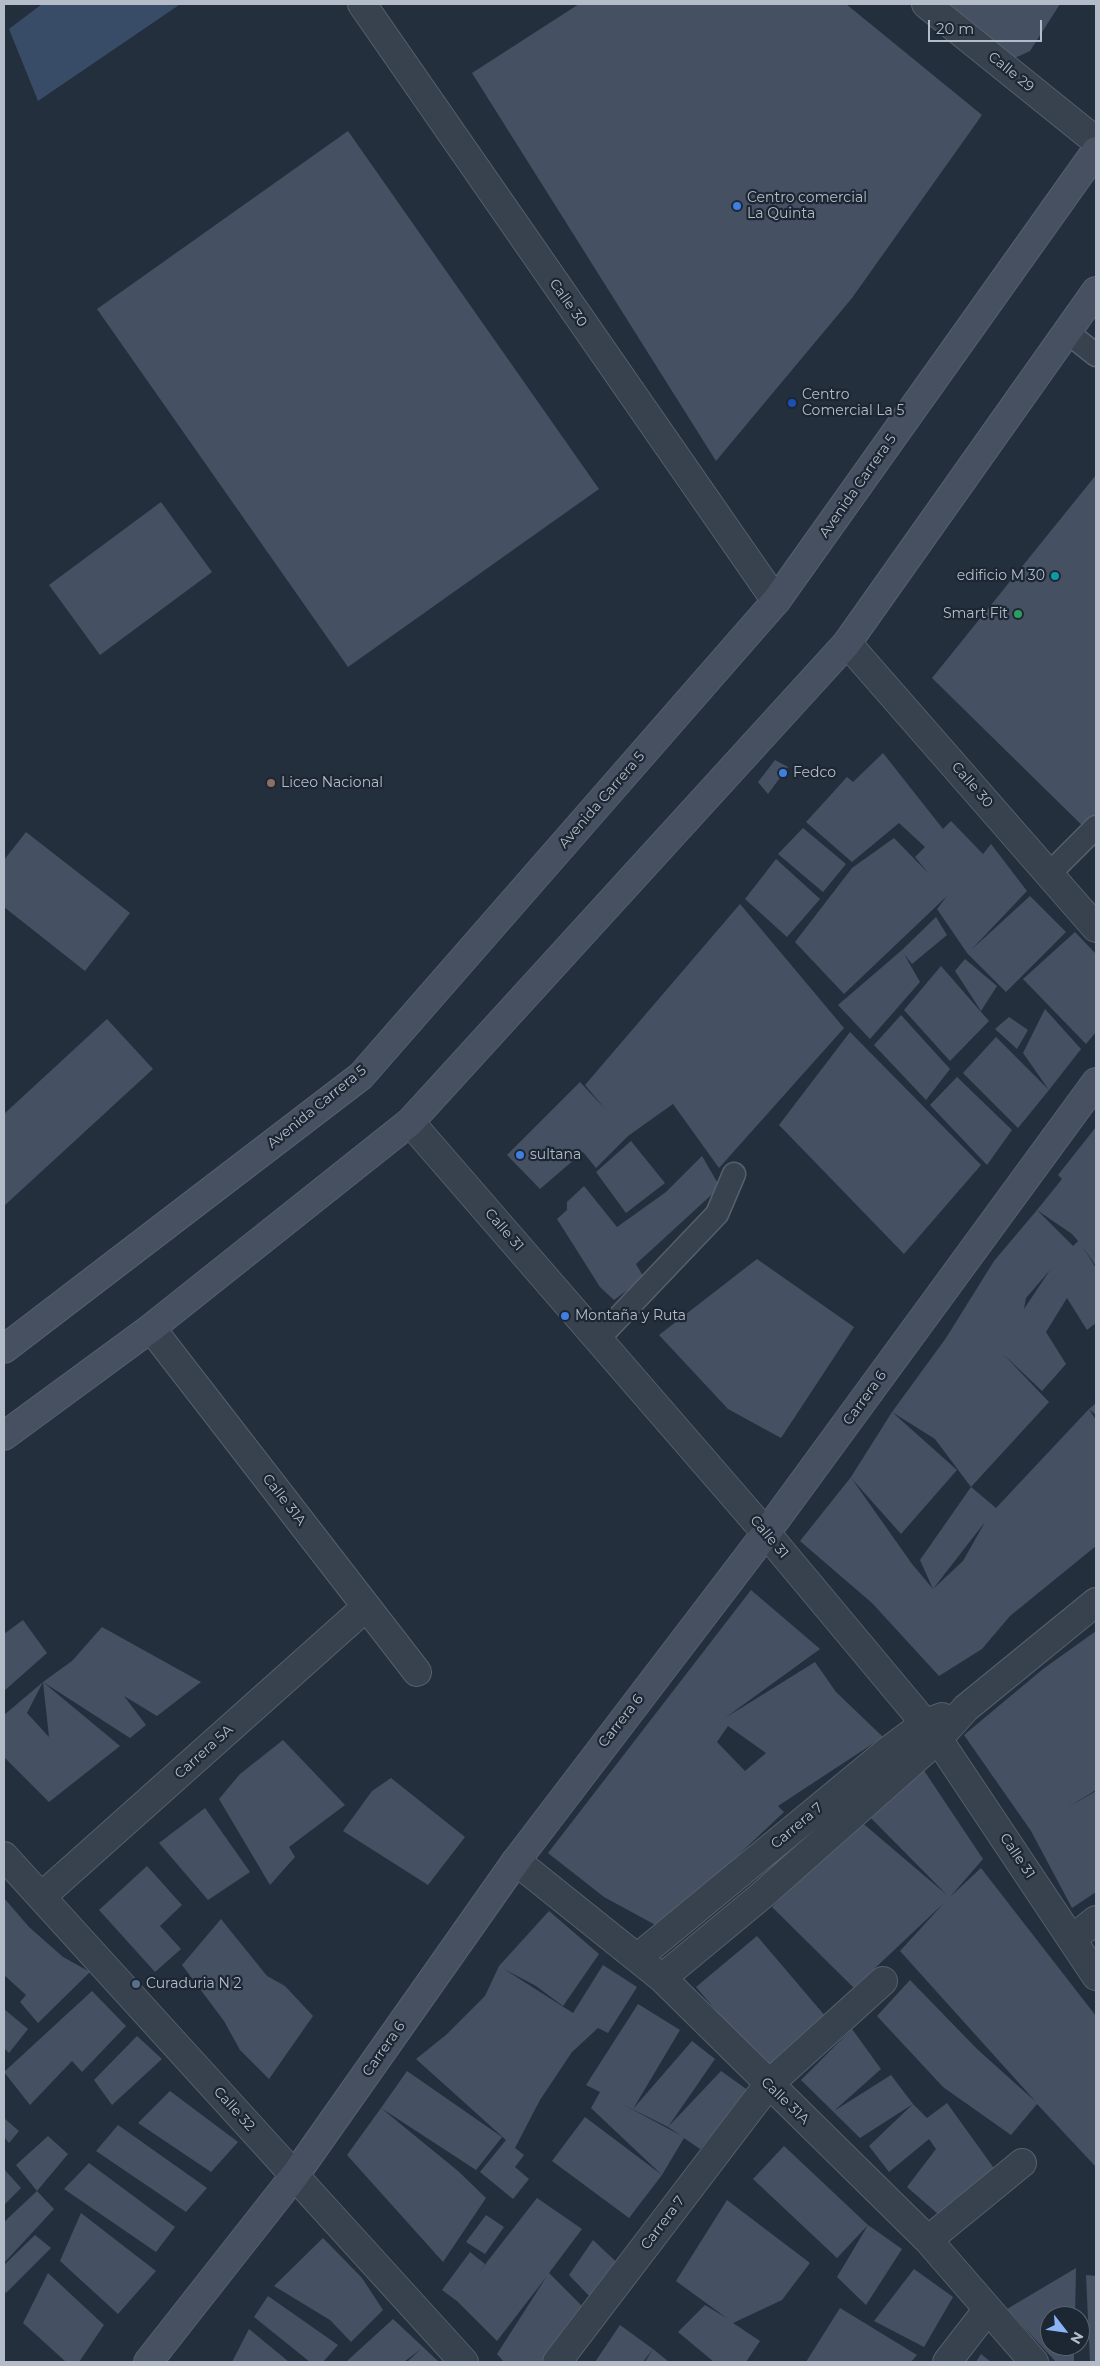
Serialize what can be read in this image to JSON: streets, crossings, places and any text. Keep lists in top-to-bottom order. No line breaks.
{"streets":{"main road":["Avenida Carrera 5","Carrera 6"],"street":["Calle 29","Calle 30","Calle 31","Calle 31A","Carrera 5A","Carrera 7","Calle 32"]},"crossings":[["Calle 30","Avenida Carrera 5"],["Calle 31","Carrera 6"],["Calle 31","Carrera 7"],["Carrera 6","Calle 31A"],["Carrera 6","Calle 32"],["Calle 31A","Carrera 5A"],["Calle 31A","Carrera 7"],["Carrera 5A","Calle 32"]],"places":["Centro comercial La Quinta","Centro Comercial La 5","edificio M 30","Smart Fit","Fedco","Liceo Nacional","sultana","Montaña y Ruta","Curaduria N 2"],"scale_bar":"20 m","north":"bottom right"}
